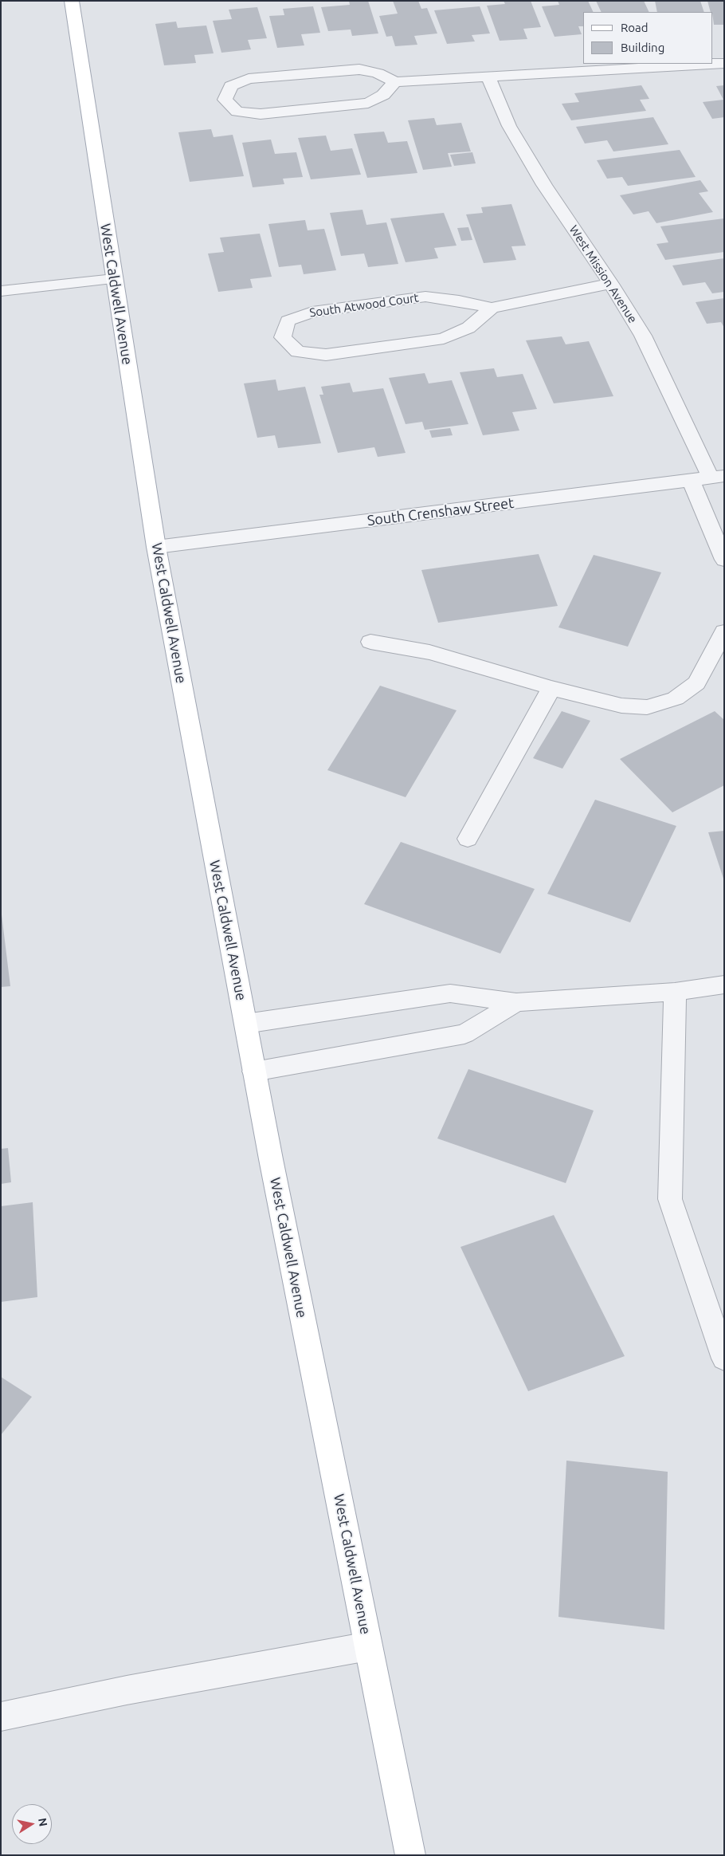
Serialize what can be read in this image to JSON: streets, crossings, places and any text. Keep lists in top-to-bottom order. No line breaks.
{"streets":{"main road":["West Caldwell Avenue"],"street":["West Mission Avenue","South Atwood Court","South Crenshaw Street"]},"crossings":[["West Mission Avenue","South Atwood Court"],["West Mission Avenue","South Crenshaw Street"],["West Caldwell Avenue","South Crenshaw Street"]],"legend":["Road","Building"],"north":"right"}
